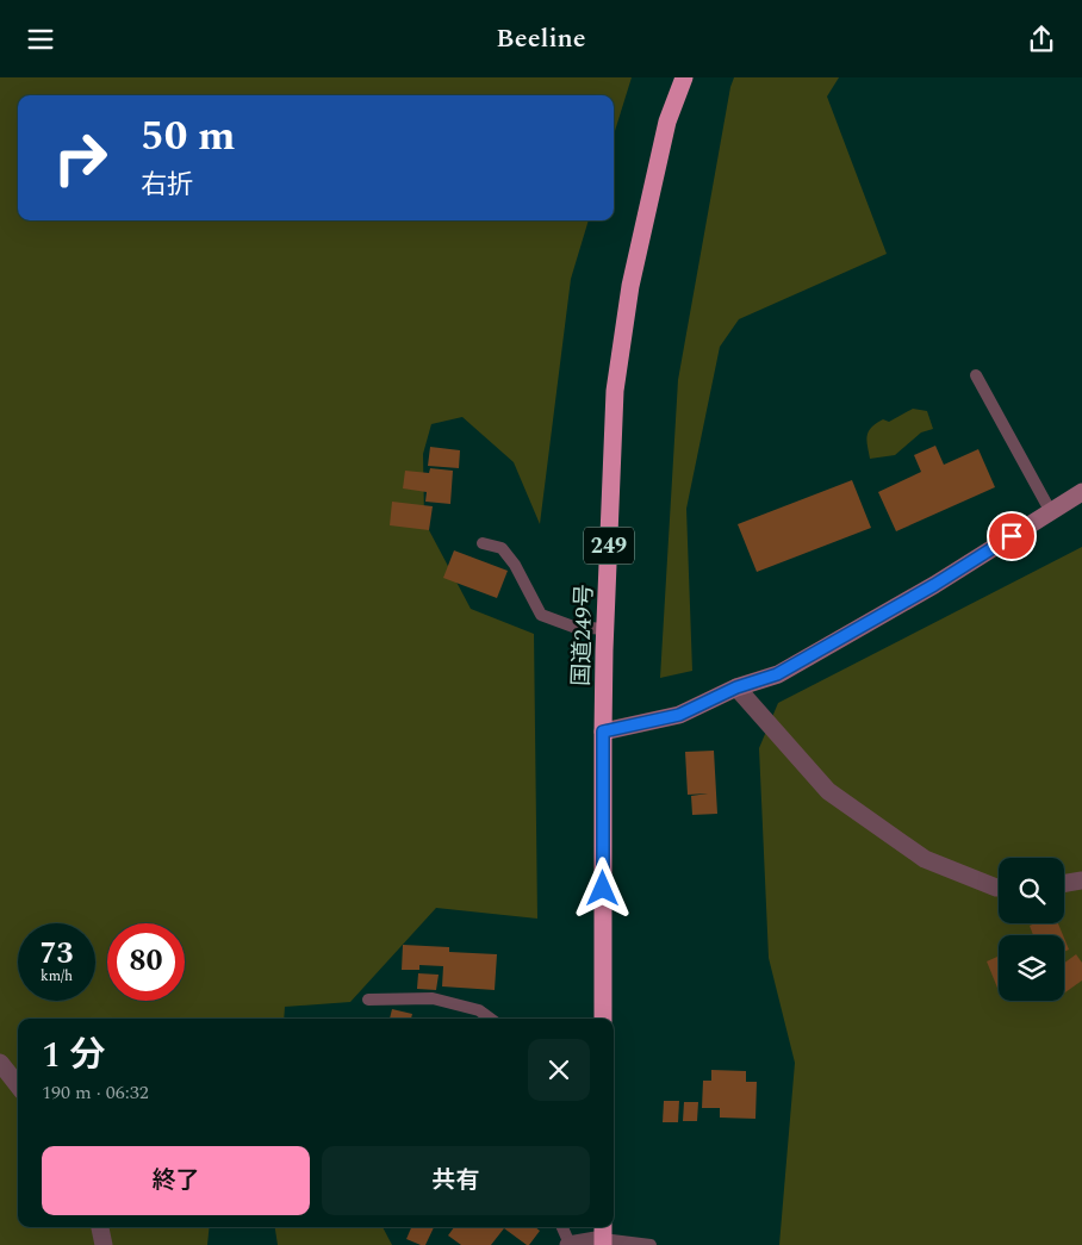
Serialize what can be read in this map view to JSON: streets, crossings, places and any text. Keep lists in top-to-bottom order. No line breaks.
{"streets":{"highway":["249","国道249号"]},"page":{"header":"Beeline","turn":["50 m","右折"],"speed":"73 km/h","limit":"80","heading":["1 分","190 m · 06:32"],"buttons":["終了","共有"]}}
